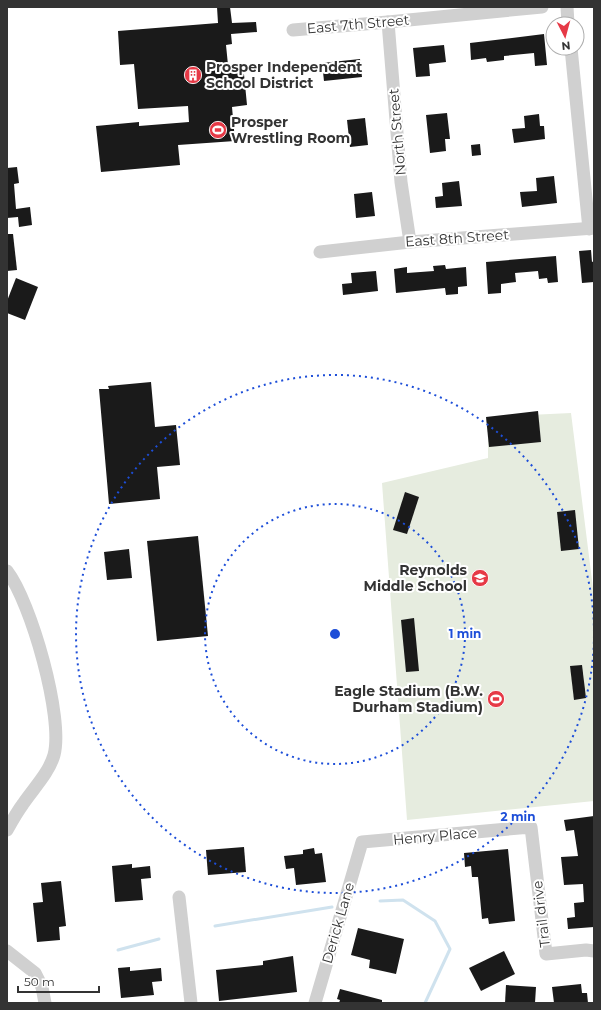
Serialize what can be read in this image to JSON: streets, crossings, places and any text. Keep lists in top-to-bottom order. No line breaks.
{"streets":{"street":["East 7th Street","North Street","East 8th Street","Henry Place","Trail drive","Derick Lane"]},"crossings":[["East 7th Street","North Street"],["North Street","East 8th Street"],["Henry Place","Trail drive"],["Henry Place","Derick Lane"]],"places":{"building":["Prosper Independent School District"],"sports":["Prosper Wrestling Room","Eagle Stadium (B.W. Durham Stadium)"],"school or university":["Reynolds Middle School"]},"scale_bar":"50 m","north":"bottom","rings":["1 min","2 min"]}
